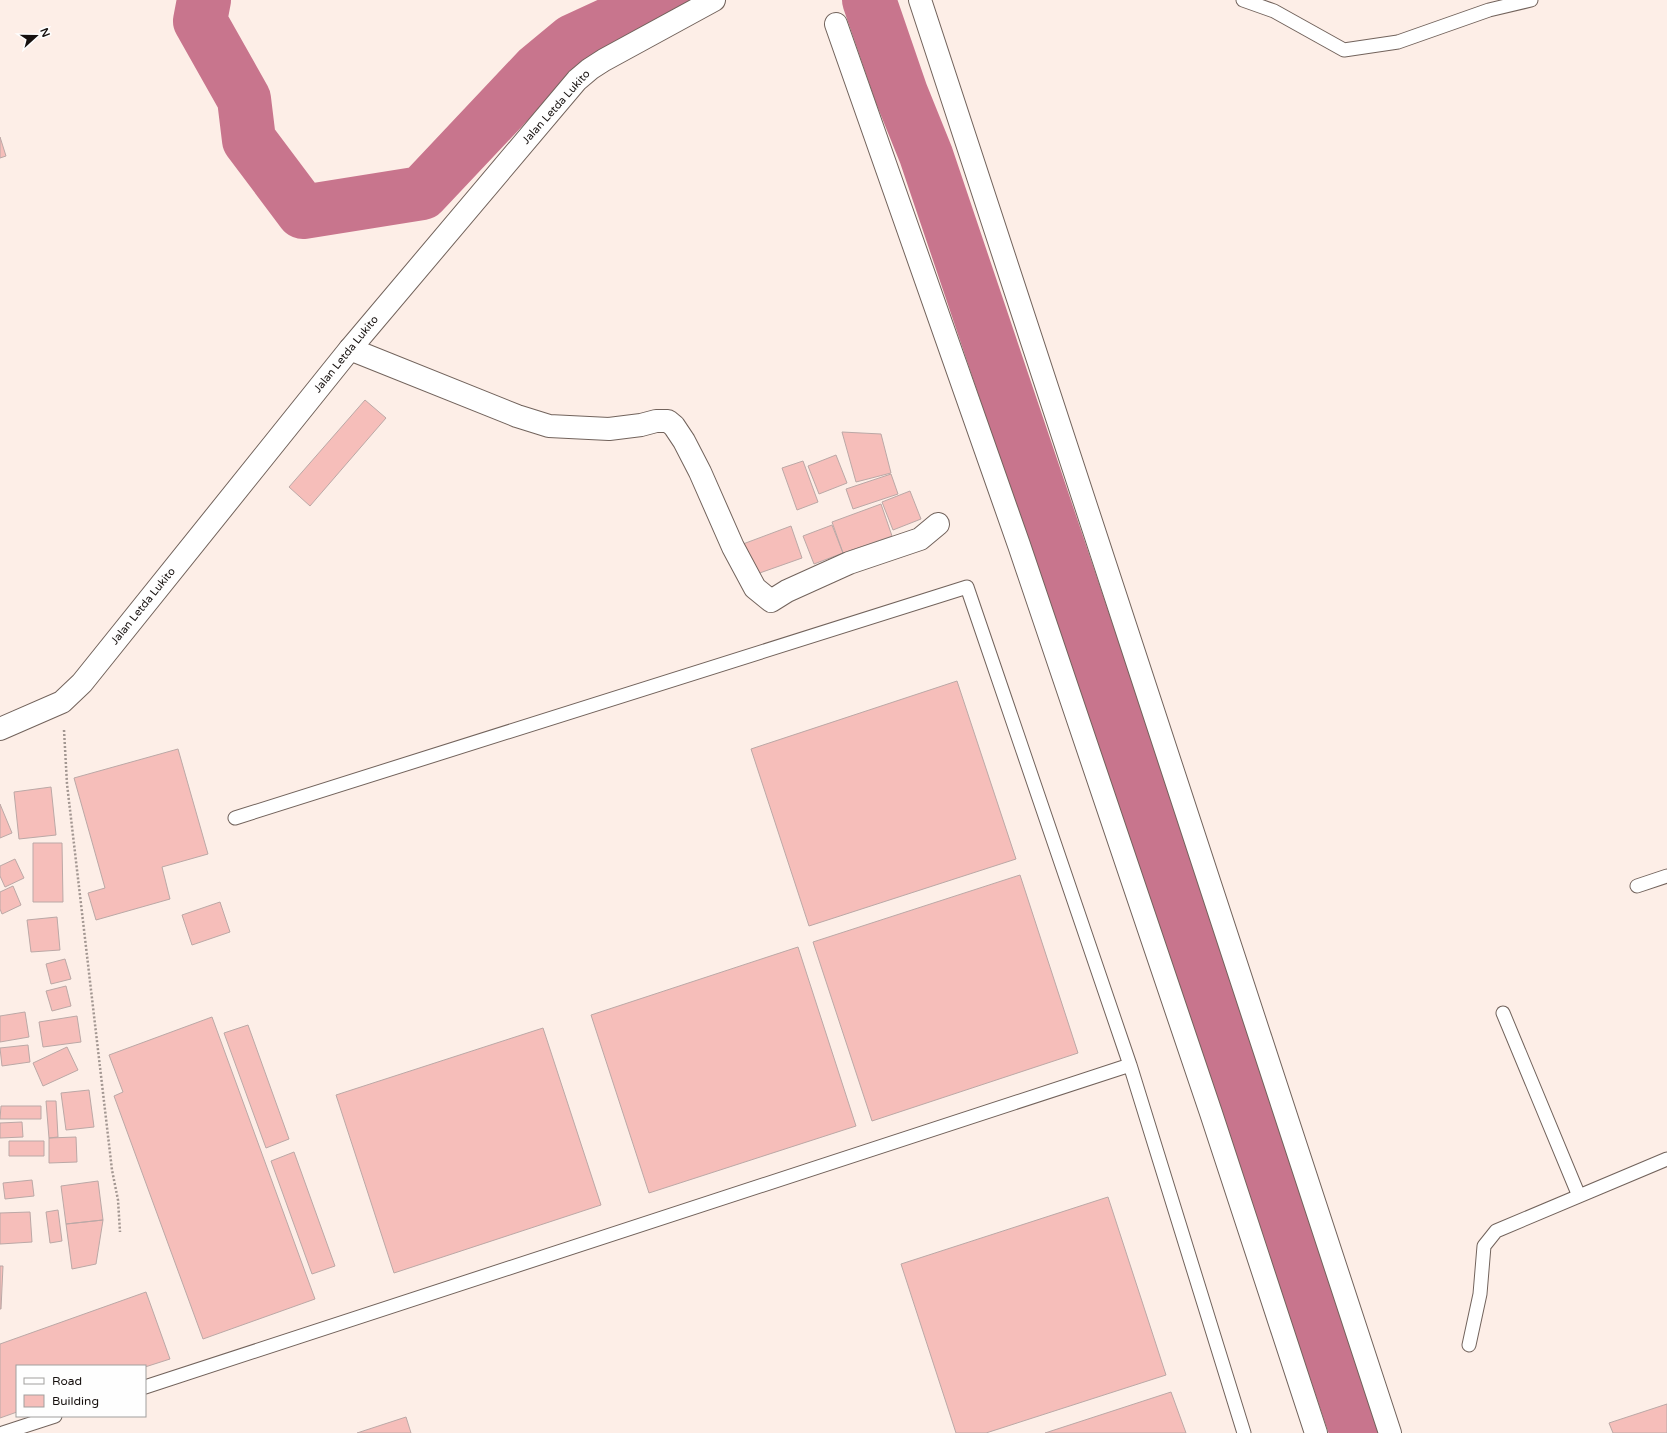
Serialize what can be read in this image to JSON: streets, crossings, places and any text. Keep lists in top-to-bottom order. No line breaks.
{"streets":{"street":["Jalan Letda Lukito"]},"legend":["Road","Building"],"north":"right"}
